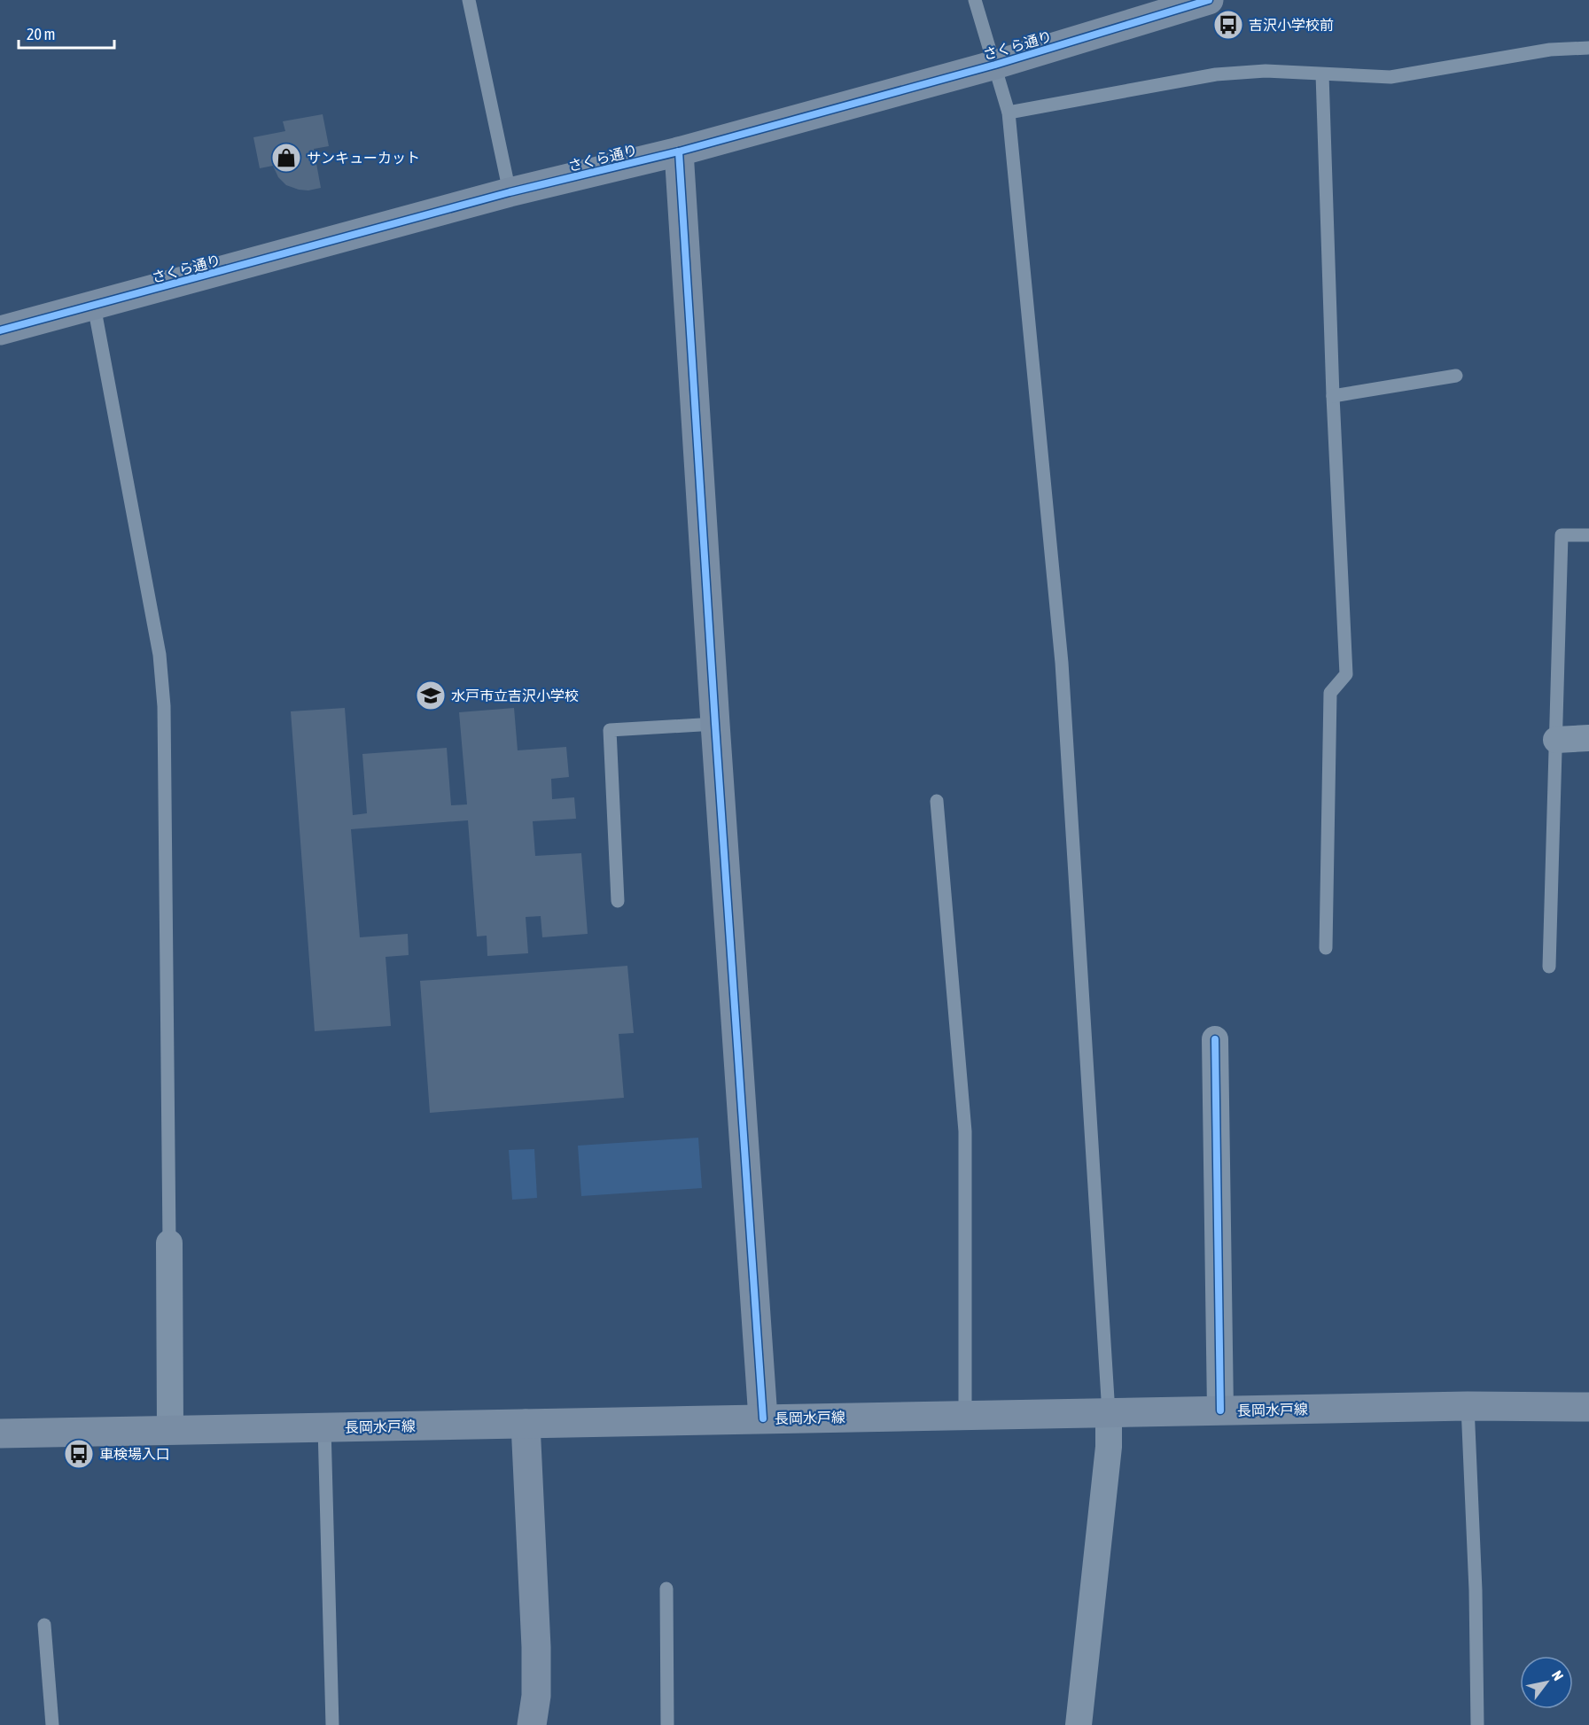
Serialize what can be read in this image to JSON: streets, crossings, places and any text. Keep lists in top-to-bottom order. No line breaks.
{"streets":{"street":["さくら通り","長岡水戸線"]},"places":{"bus stop":["吉沢小学校前","車検場入口"],"shop":["サンキューカット"],"school or university":["水戸市立吉沢小学校"]},"scale_bar":"20 m","north":"top right"}
